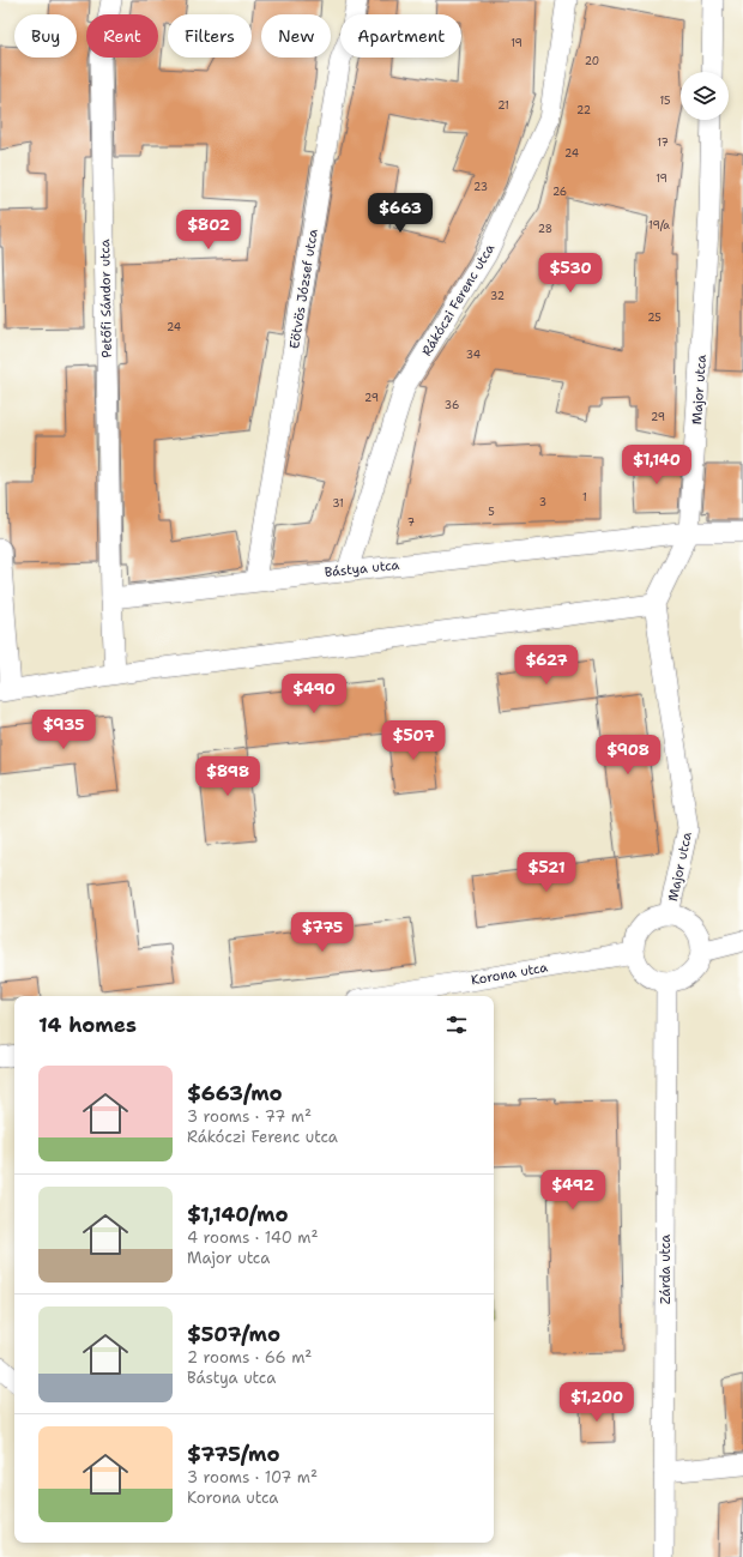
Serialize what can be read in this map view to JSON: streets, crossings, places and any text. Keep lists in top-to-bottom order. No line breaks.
{"streets":{"street":["Eötvös József utca","Petőfi Sándor utca","Rákóczi Ferenc utca","Major utca","Bástya utca","Korona utca","Zárda utca"]},"crossings":[["Eötvös József utca","Bástya utca"],["Petőfi Sándor utca","Bástya utca"],["Rákóczi Ferenc utca","Bástya utca"],["Major utca","Bástya utca"],["Major utca","Korona utca"],["Major utca","Zárda utca"],["Korona utca","Zárda utca"]],"house_numbers":["19","20","15","21","22","17","24","19","23","26","19/a","28","32","25","24","34","29","36","29","1","3","31","5","7"],"page":{"chip":["Buy","Rent","Filters","New","Apartment"],"price":["$663","$802","$530","$1,140","$627","$490","$935","$507","$908","$898","$521","$775","$492","$1,200"],"heading":"14 homes","list":[{"name":"$663/mo","note":"3 rooms · 77 m² · Rákóczi Ferenc utca"},{"name":"$1,140/mo","note":"4 rooms · 140 m² · Major utca"},{"name":"$507/mo","note":"2 rooms · 66 m² · Bástya utca"},{"name":"$775/mo","note":"3 rooms · 107 m² · Korona utca"}]}}
